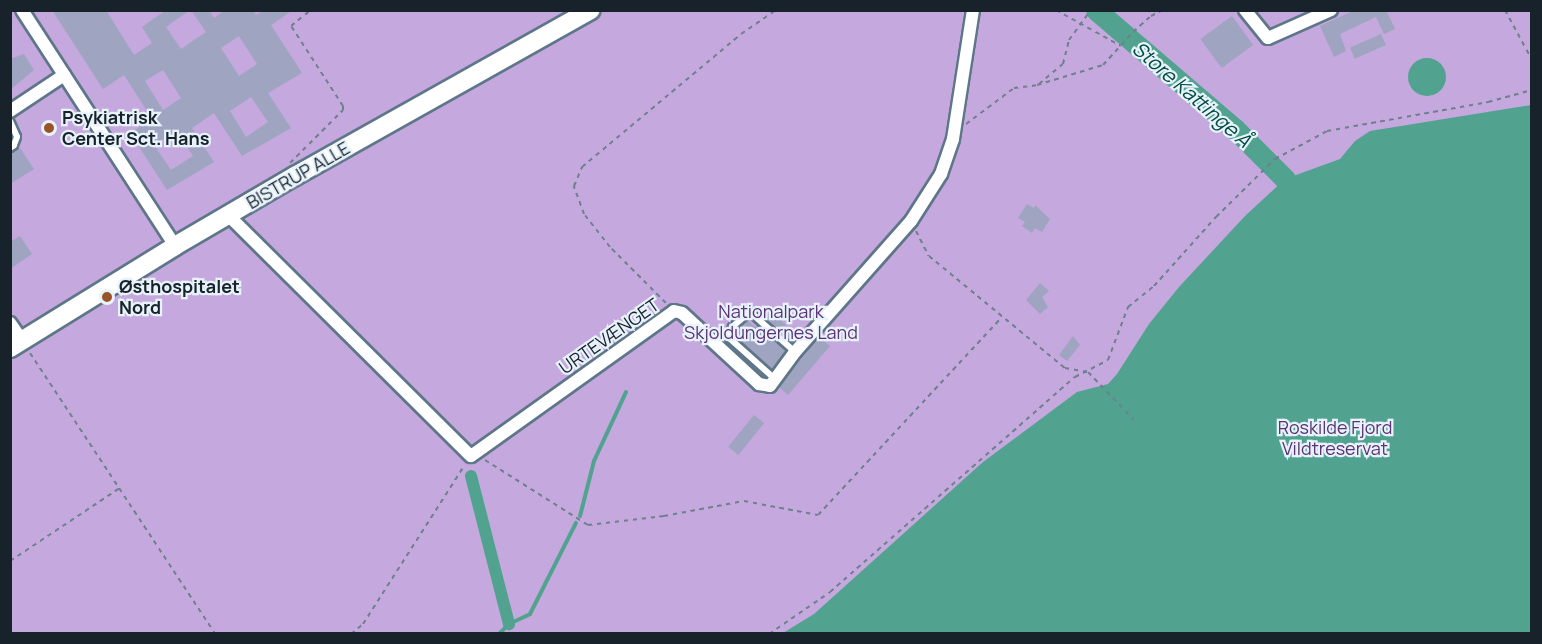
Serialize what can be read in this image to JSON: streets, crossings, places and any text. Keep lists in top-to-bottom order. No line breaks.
{"streets":{"street":["BISTRUP ALLE","URTEVÆNGET"]},"water":["Store Kattinge Å"],"parks":["Nationalpark Skjoldungernes Land","Roskilde Fjord Vildtreservat"],"places":["Psykiatrisk Center Sct. Hans","Østhospitalet Nord"]}
